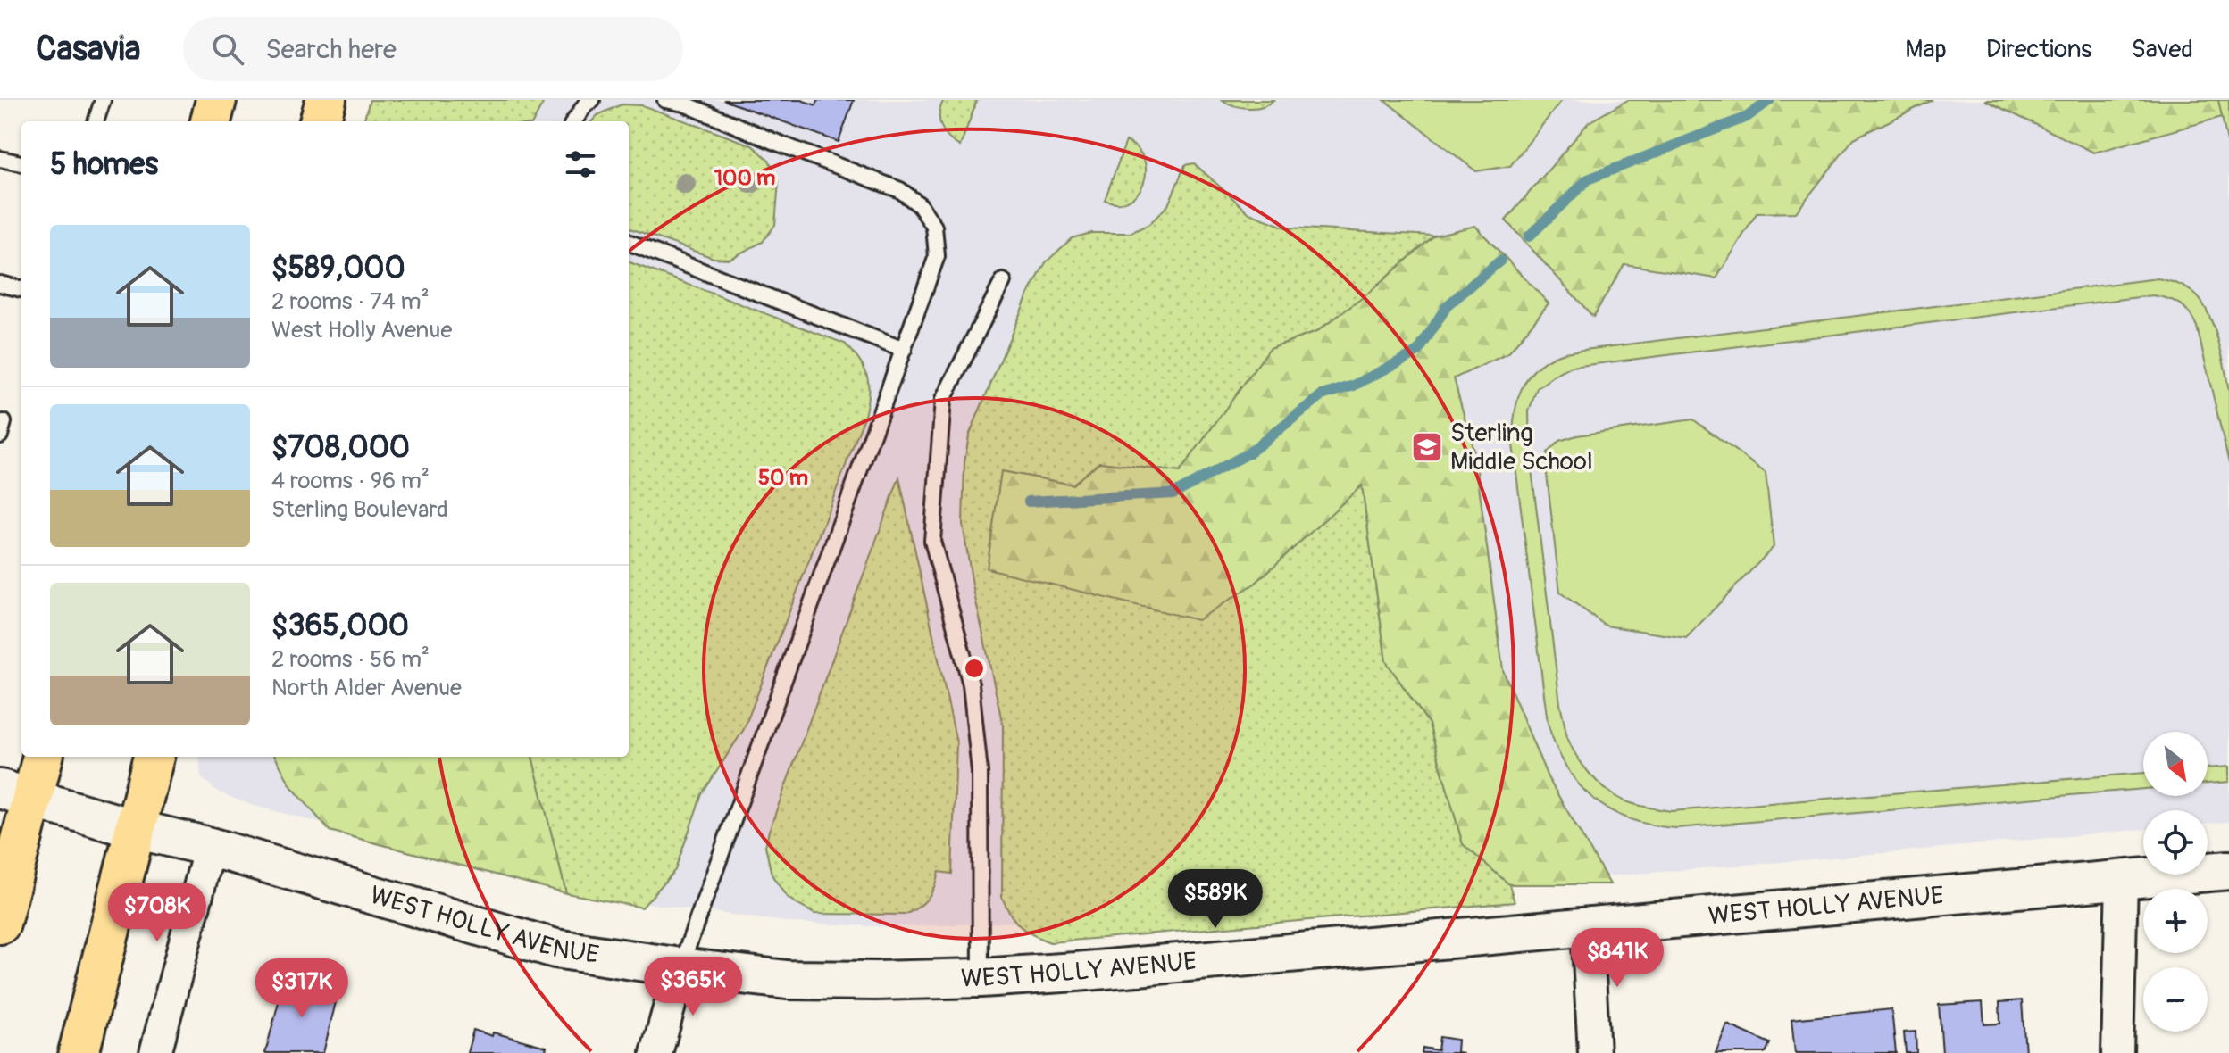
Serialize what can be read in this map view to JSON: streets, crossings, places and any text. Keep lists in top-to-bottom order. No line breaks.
{"streets":{"street":["WEST HOLLY AVENUE"]},"places":{"school or university":["Sterling Middle School"]},"north":"bottom right","page":{"header":"Casavia","search":"Search here","nav":["Map","Directions","Saved"],"heading":"5 homes","list":[{"name":"$589,000","note":"2 rooms · 74 m² · West Holly Avenue"},{"name":"$708,000","note":"4 rooms · 96 m² · Sterling Boulevard"},{"name":"$365,000","note":"2 rooms · 56 m² · North Alder Avenue"}],"map_buttons":["+","−"],"price":["$589K","$708K","$841K","$365K","$317K"]},"rings":["100 m","50 m"]}
